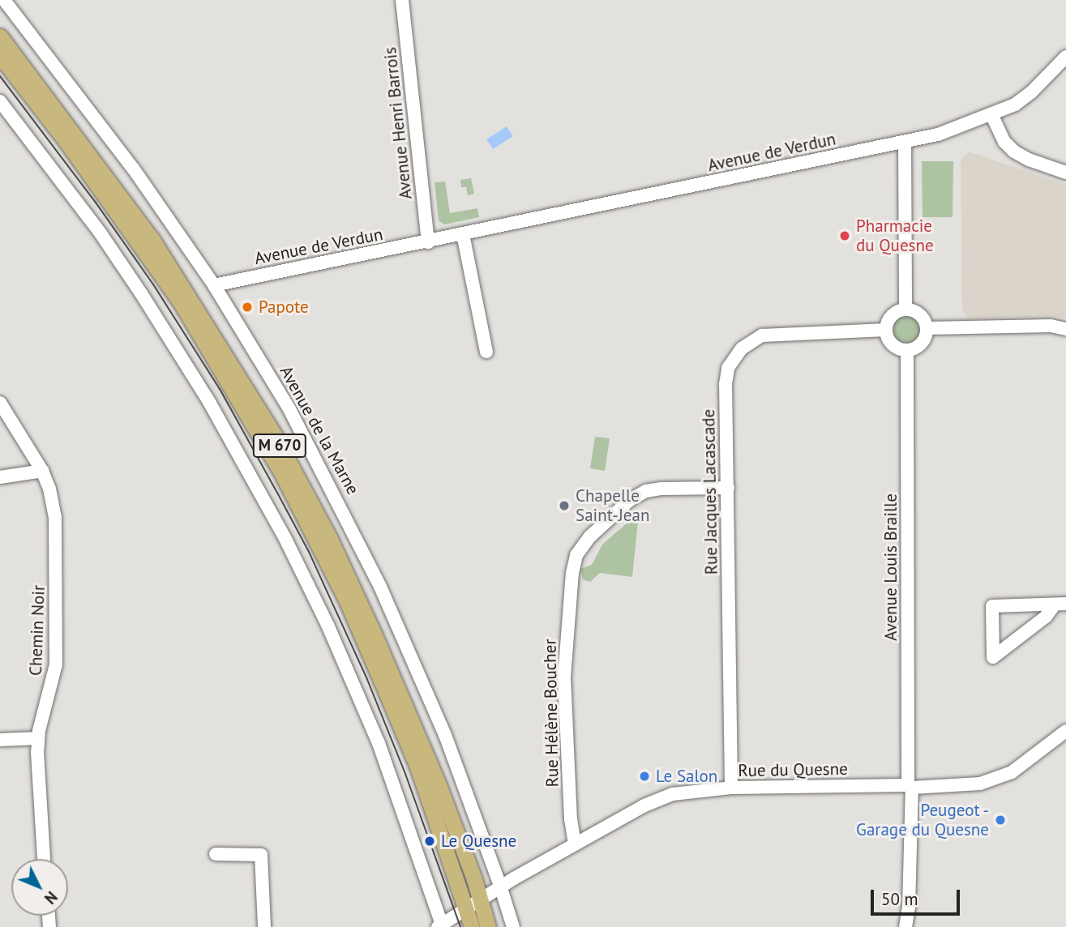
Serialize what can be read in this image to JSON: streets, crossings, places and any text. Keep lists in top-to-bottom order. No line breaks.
{"streets":{"main road":["M 670"],"street":["Avenue Henri Barrois","Avenue de Verdun","Avenue de la Marne","Rue Jacques Lacascade","Avenue Louis Braille","Chemin Noir","Rue Hélène Boucher","Rue du Quesne"]},"crossings":[["Avenue Henri Barrois","Avenue de Verdun"],["Avenue de Verdun","Avenue de la Marne"],["Avenue de la Marne","Rue du Quesne"],["M 670","Rue du Quesne"],["Rue Jacques Lacascade","Avenue Louis Braille"],["Rue Jacques Lacascade","Rue Hélène Boucher"],["Rue Jacques Lacascade","Rue du Quesne"],["Avenue Louis Braille","Rue du Quesne"],["Rue Hélène Boucher","Rue du Quesne"]],"places":["Pharmacie du Quesne","Papote","Chapelle Saint-Jean","Le Salon","Peugeot - Garage du Quesne","Le Quesne"],"scale_bar":"50 m","north":"bottom right"}
